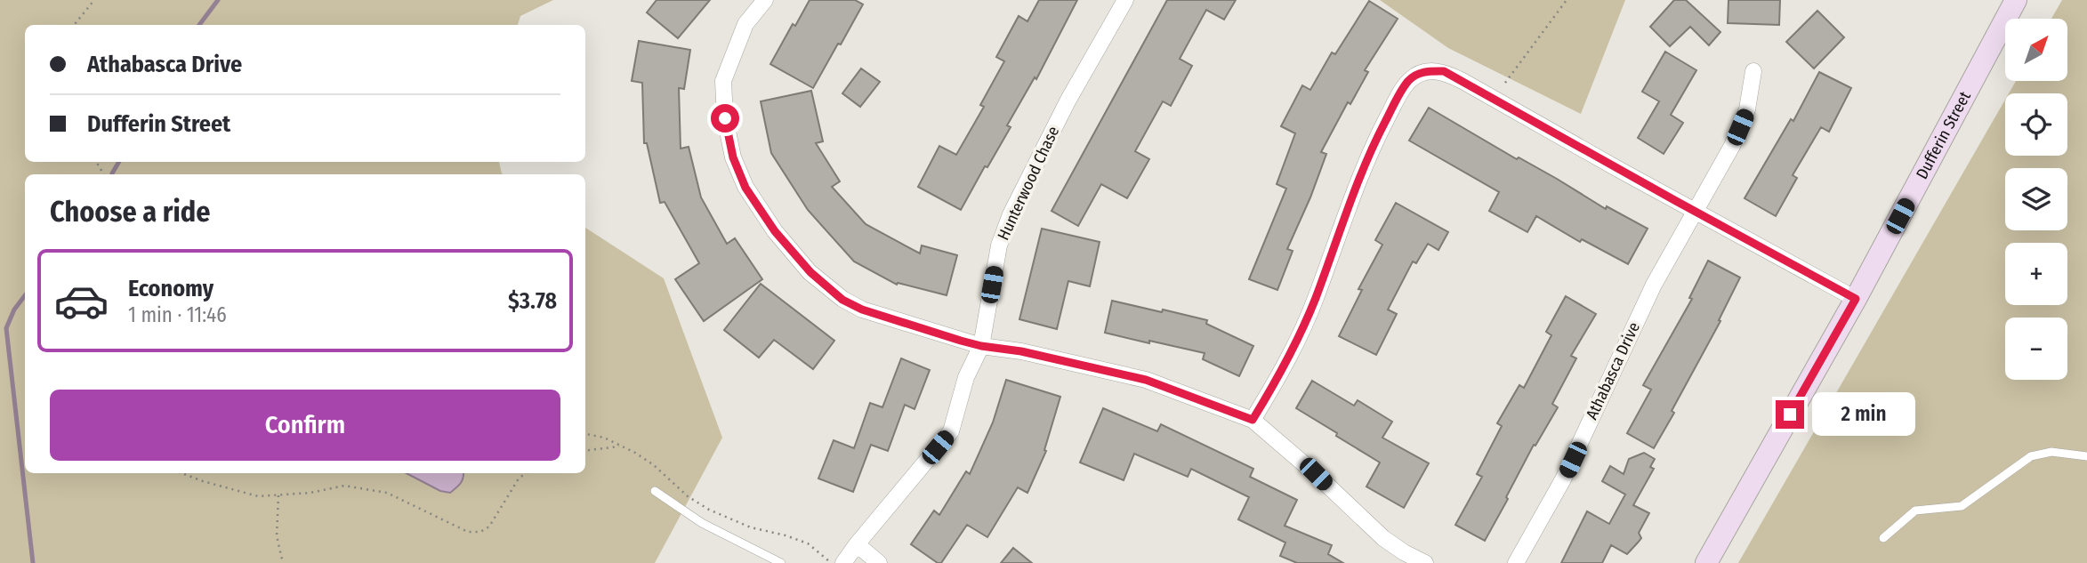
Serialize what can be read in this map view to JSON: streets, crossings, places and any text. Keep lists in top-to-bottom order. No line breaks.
{"streets":{"main road":["Dufferin Street"],"street":["Hunterwood Chase","Athabasca Drive"]},"north":"top right","page":{"map_buttons":["+","−"],"banner":["Athabasca Drive","Dufferin Street"],"heading":"Choose a ride","list":[{"name":"Economy","note":"1 min · 11:46","value":"$3.78"}],"buttons":"Confirm","bubble":"2 min"}}
